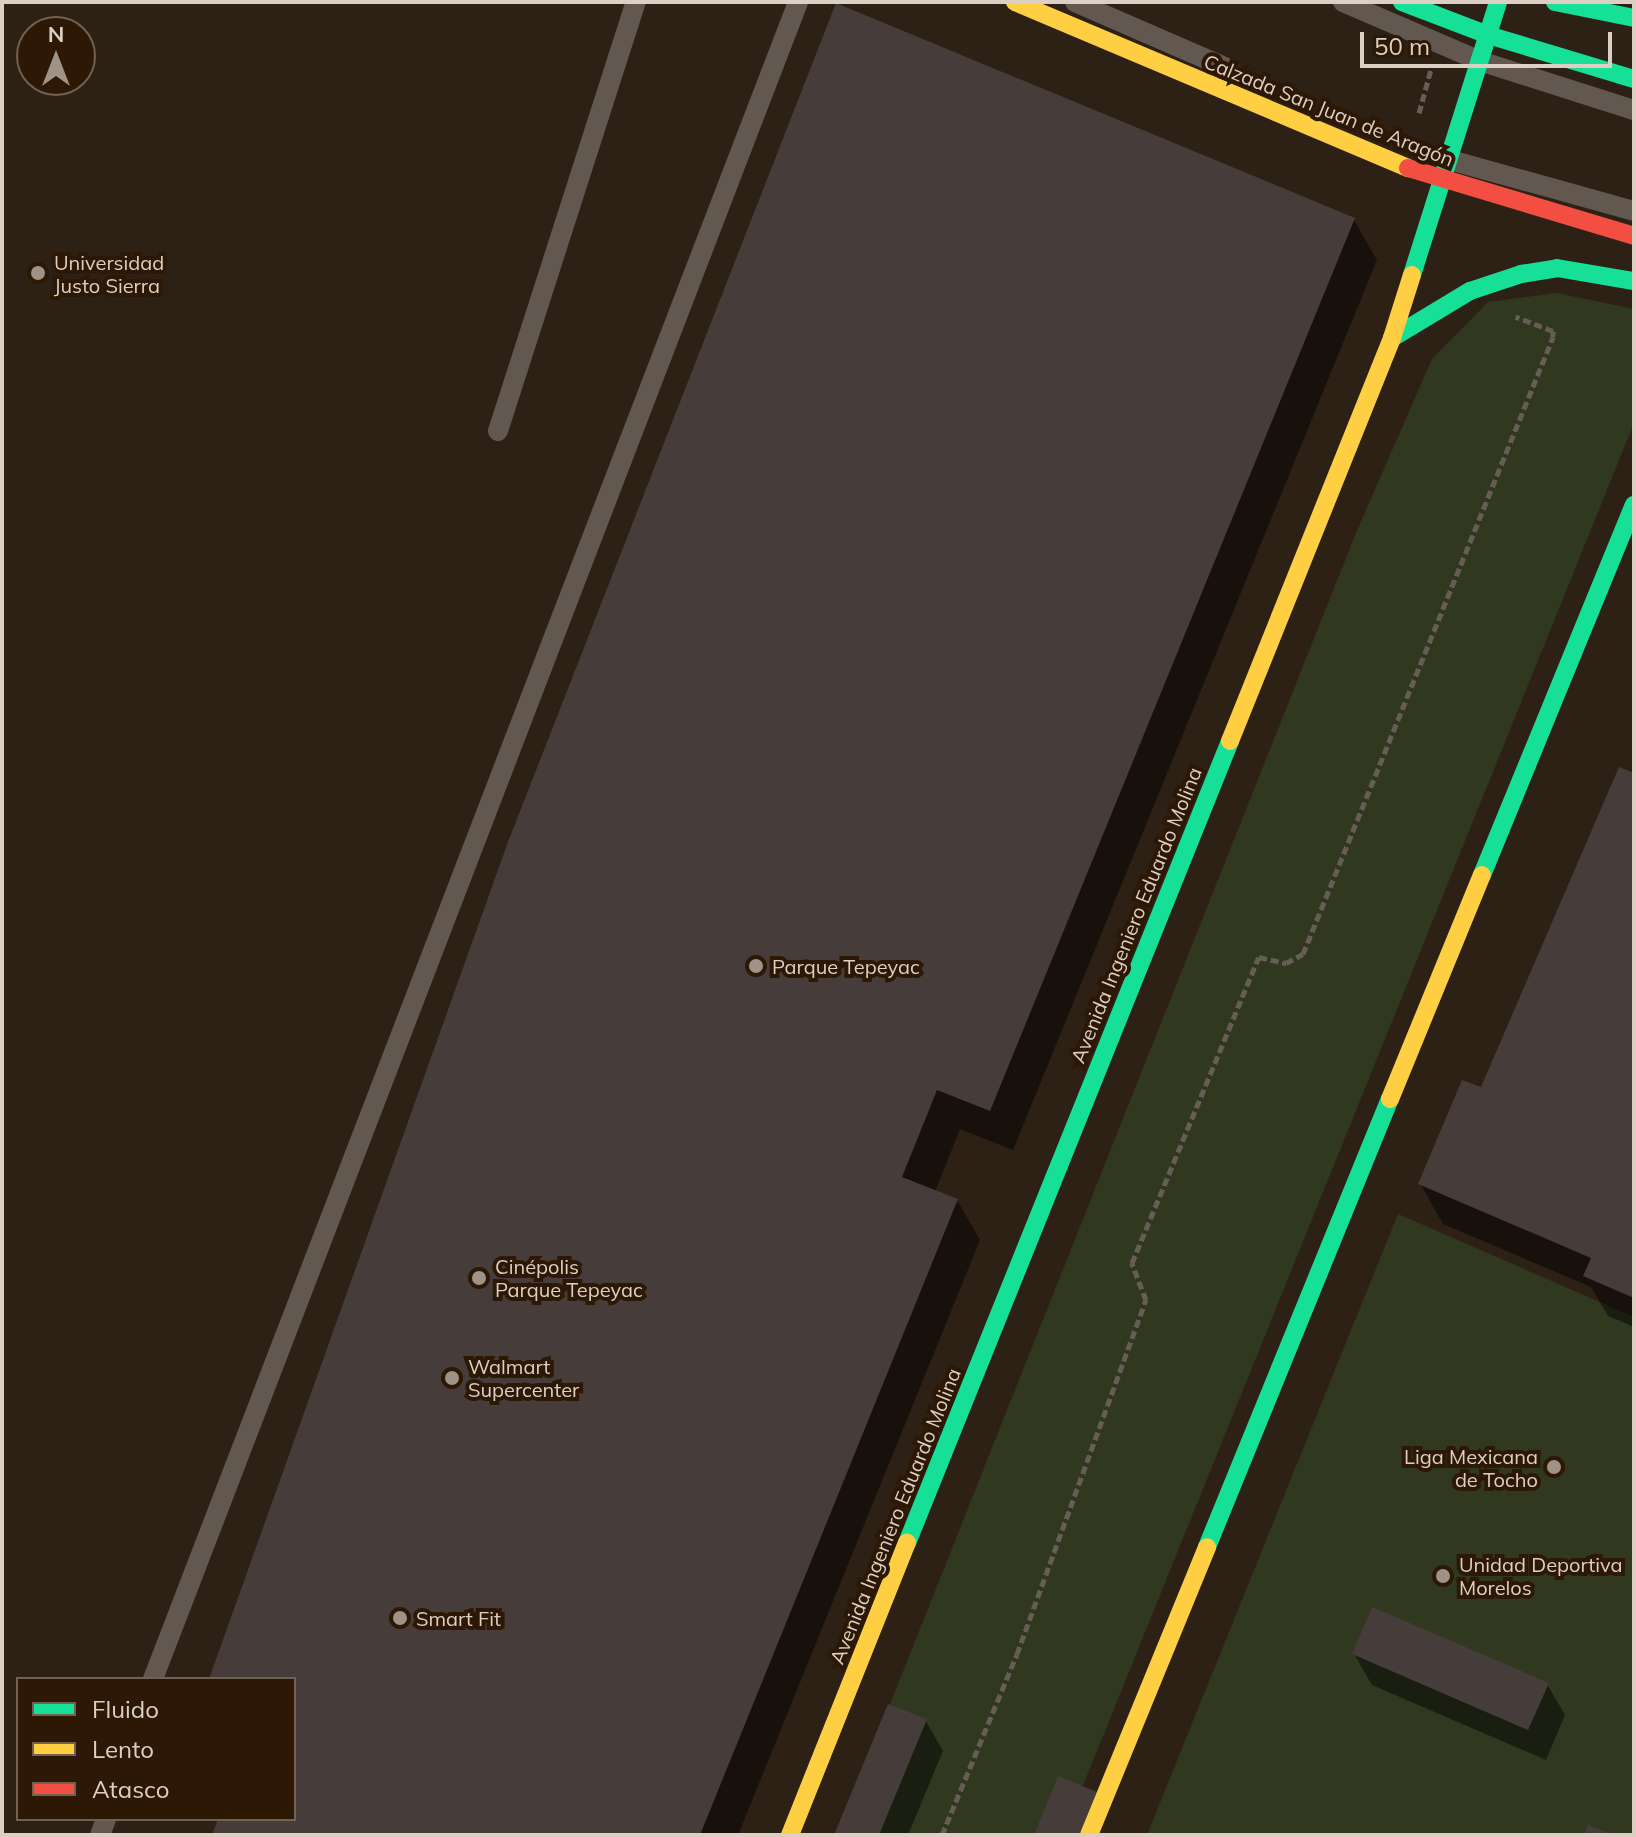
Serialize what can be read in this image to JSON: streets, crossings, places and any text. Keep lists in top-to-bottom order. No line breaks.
{"streets":{"main road":["Calzada San Juan de Aragón","Avenida Ingeniero Eduardo Molina"]},"crossings":[["Calzada San Juan de Aragón","Avenida Ingeniero Eduardo Molina"]],"places":["Universidad Justo Sierra","Parque Tepeyac","Cinépolis Parque Tepeyac","Walmart Supercenter","Liga Mexicana de Tocho","Unidad Deportiva Morelos","Smart Fit"],"legend":["Fluido","Lento","Atasco"],"scale_bar":"50 m","north":"top"}
